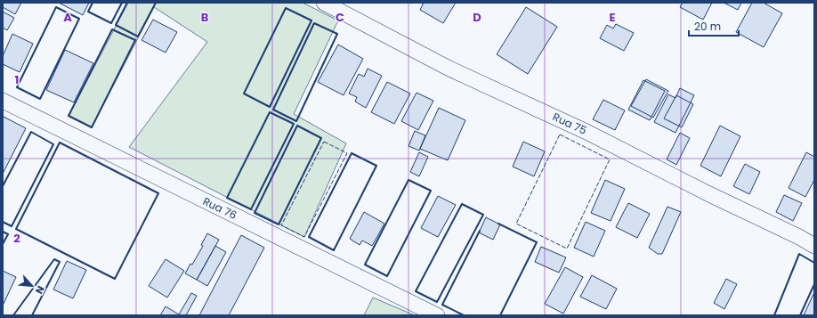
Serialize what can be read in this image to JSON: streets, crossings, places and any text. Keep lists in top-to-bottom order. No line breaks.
{"streets":{"street":["Rua 75","Rua 76"]},"scale_bar":"20 m","north":"bottom right","grid":{"columns":["A","B","C","D","E"],"rows":["1","2"]}}
